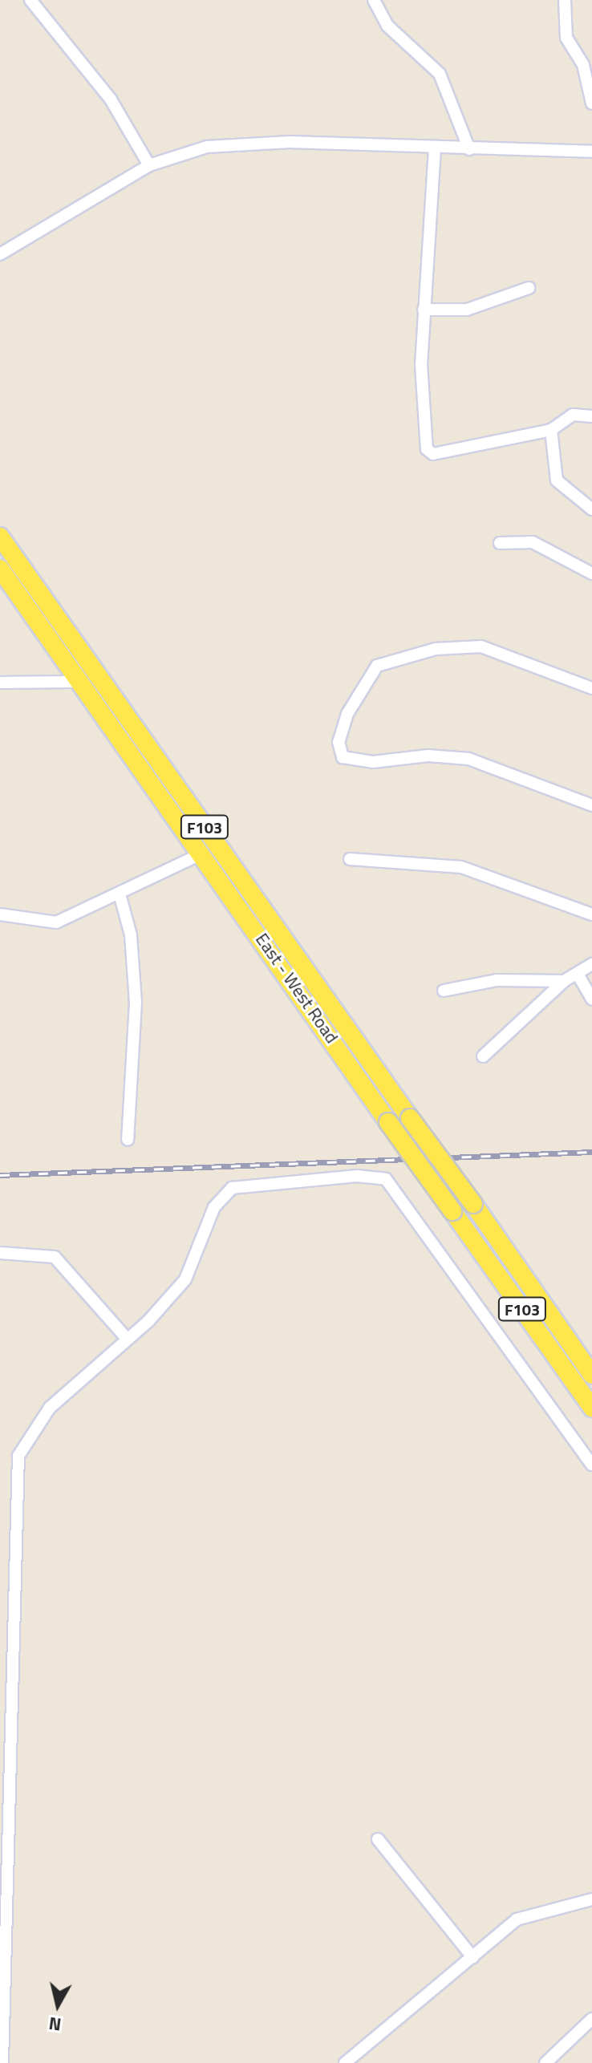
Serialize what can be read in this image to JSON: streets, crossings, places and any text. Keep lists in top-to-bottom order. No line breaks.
{"streets":{"main road":["F103","East - West Road"]},"north":"bottom"}
